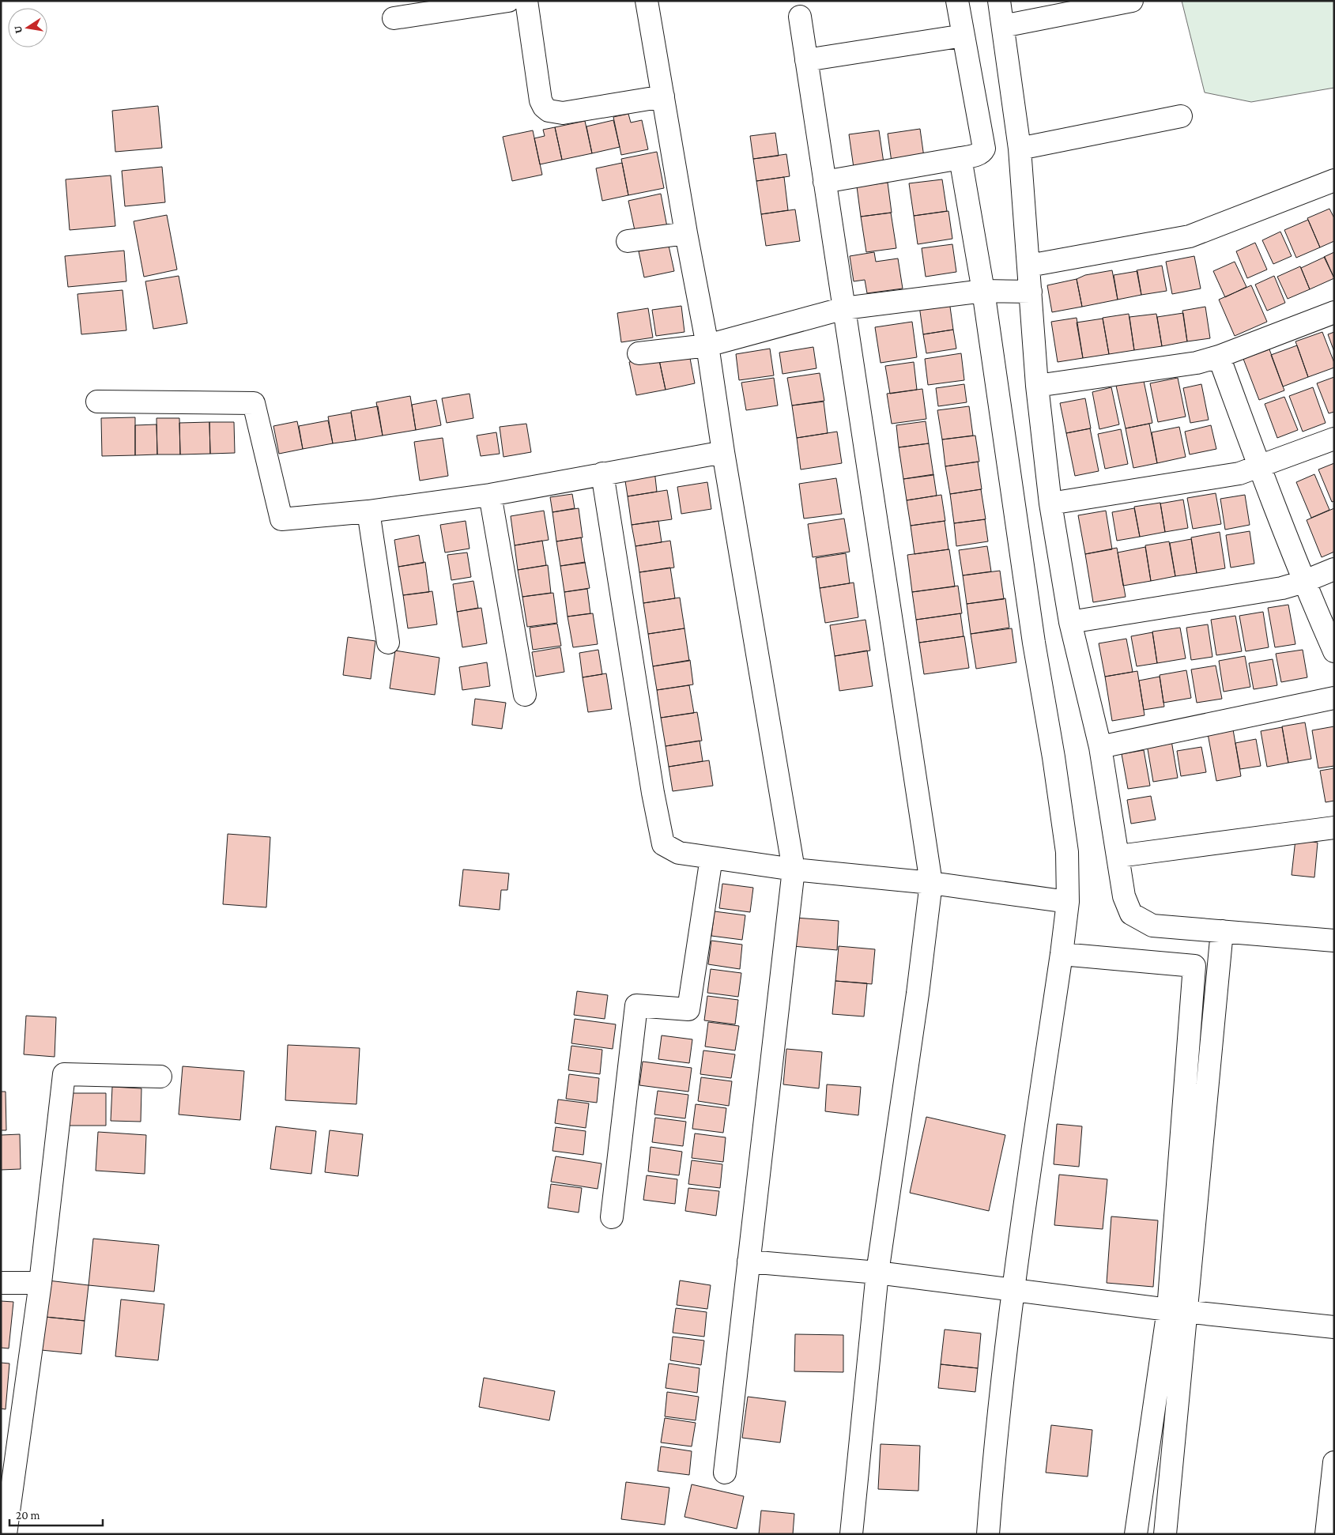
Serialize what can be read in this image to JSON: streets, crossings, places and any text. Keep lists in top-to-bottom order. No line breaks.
{"scale_bar":"20 m","north":"left"}
